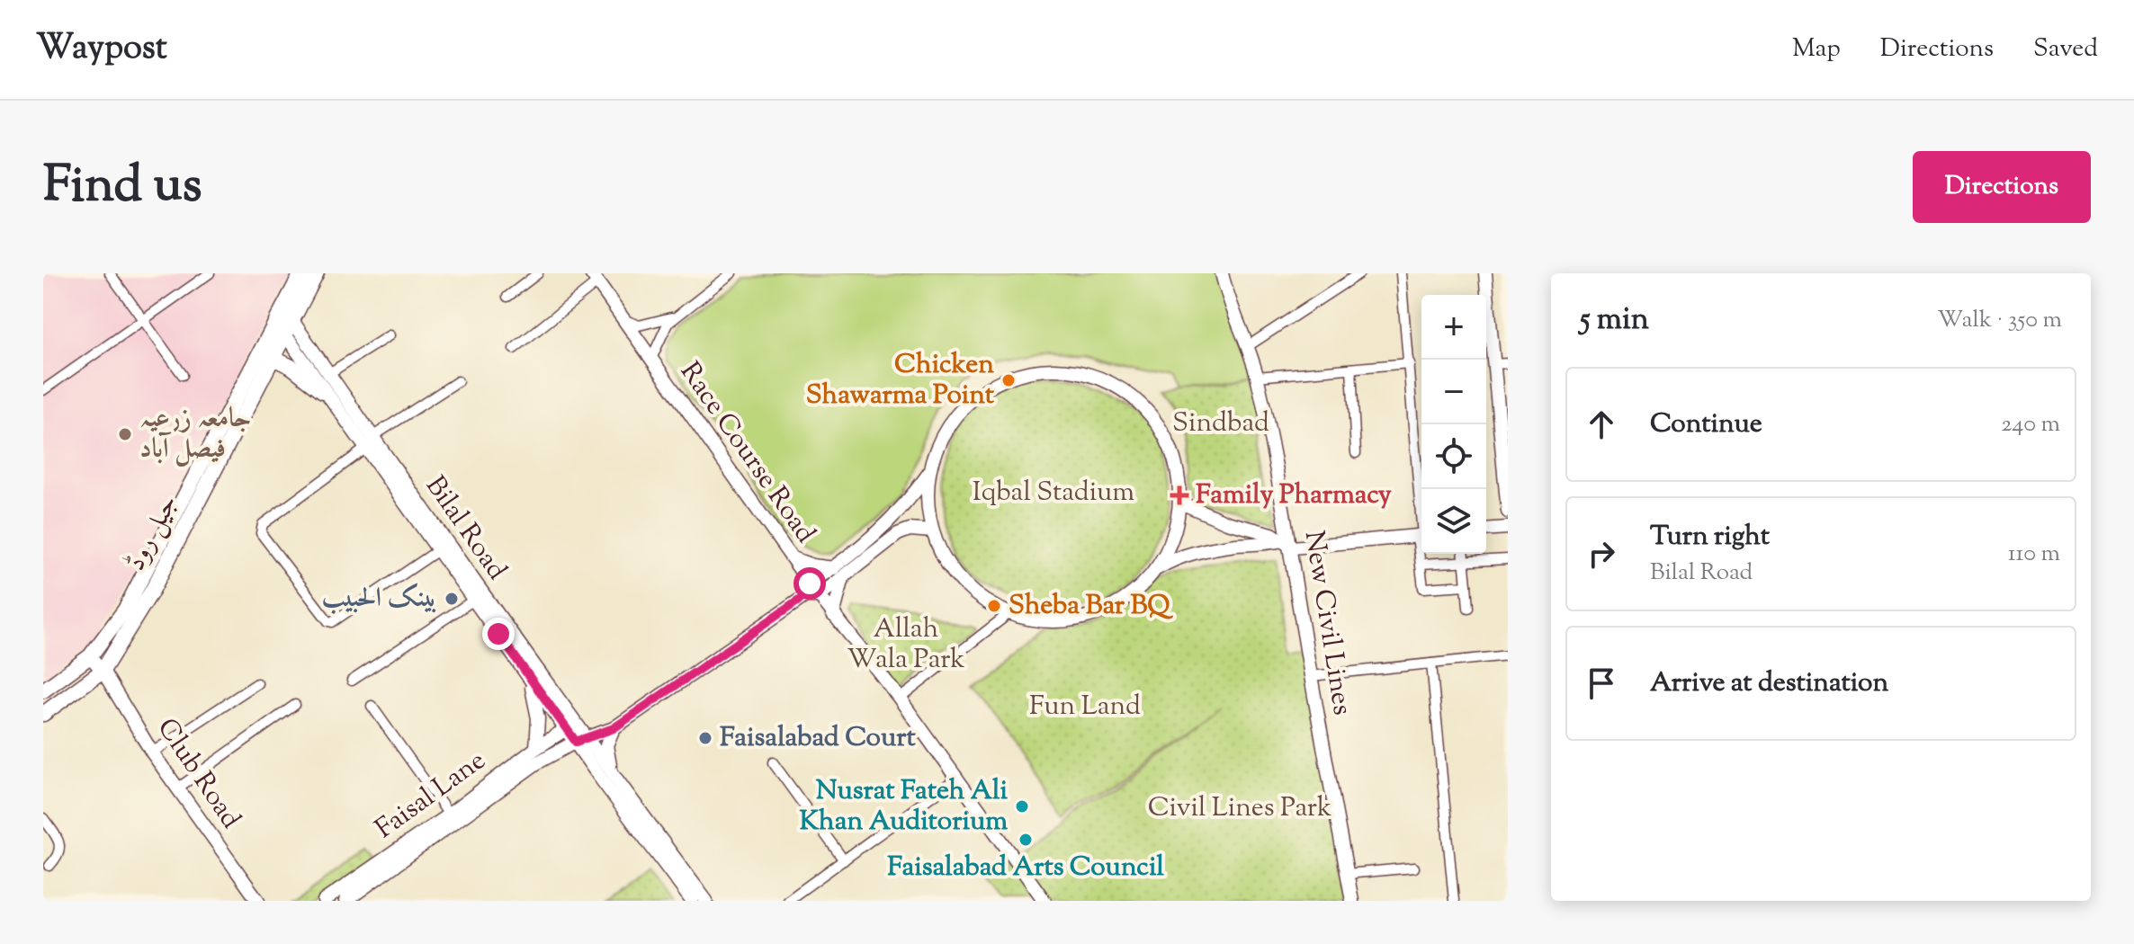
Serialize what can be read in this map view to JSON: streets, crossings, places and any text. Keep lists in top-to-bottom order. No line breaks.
{"streets":{"main road":["جیل روڈ"],"street":["Race Course Road","Bilal Road","New Civil Lines","Club Road","Faisal Lane"]},"crossings":[["Race Course Road","Faisal Lane"],["Bilal Road","جیل روڈ"],["Bilal Road","Faisal Lane"],["جیل روڈ","Club Road"]],"parks":["Sindbad","Iqbal Stadium","Allah Wala Park","Fun Land","Civil Lines Park"],"places":{"other":["Chicken Shawarma Point","جامعہ زرعیہ فیصل آباد","بينک الحبيب","Sheba Bar BQ","Faisalabad Court","Nusrat Fateh Ali Khan Auditorium","Faisalabad Arts Council"],"health":["Family Pharmacy"]},"page":{"header":"Waypost","nav":["Map","Directions","Saved"],"title":"Find us","buttons":"Directions","heading":["5 min","Walk · 350 m"],"map_buttons":["+","−"],"list":[["Continue","240 m"],["Turn right","Bilal Road","110 m"],"Arrive at destination"]}}
